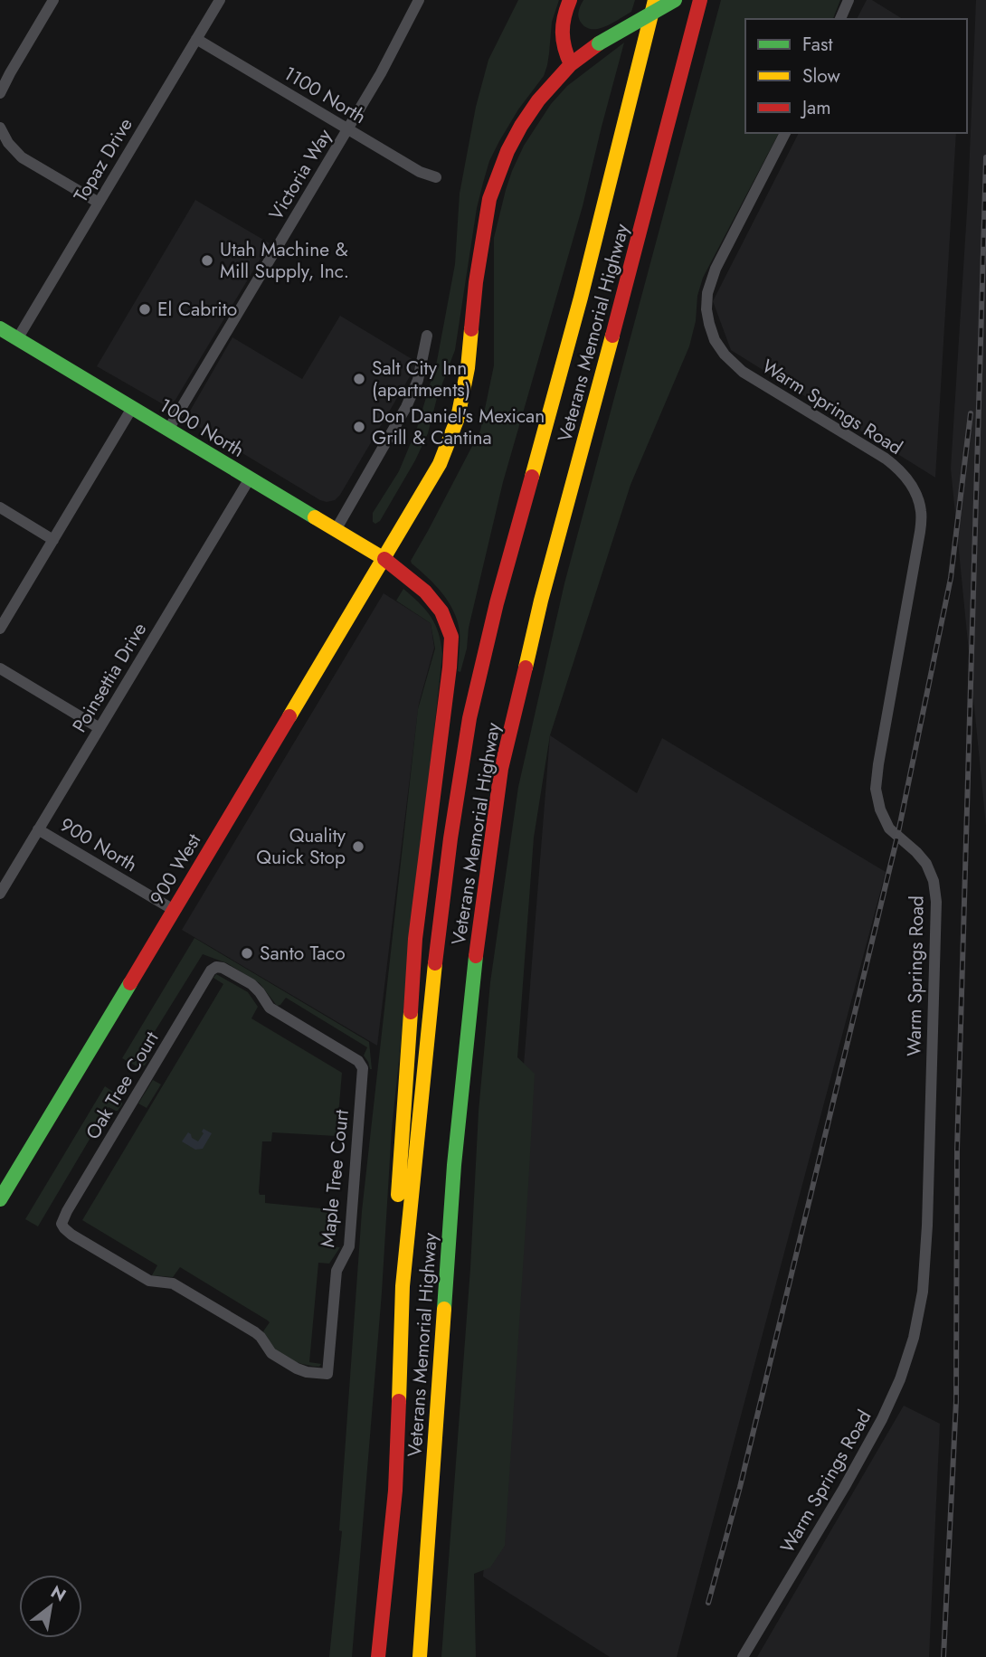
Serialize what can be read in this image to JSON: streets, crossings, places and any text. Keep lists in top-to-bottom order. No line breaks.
{"streets":{"main road":["Veterans Memorial Highway","1000 North","900 West"],"street":["1100 North","Topaz Drive","Victoria Way","Warm Springs Road","Poinsettia Drive","900 North","Oak Tree Court","Maple Tree Court"]},"crossings":[["1100 North","Topaz Drive"],["1100 North","Victoria Way"],["Topaz Drive","1000 North"],["Victoria Way","1000 North"],["Veterans Memorial Highway","1000 North"],["1000 North","Poinsettia Drive"],["1000 North","900 West"],["Poinsettia Drive","900 North"],["900 North","900 West"],["Oak Tree Court","Maple Tree Court"]],"places":["Utah Machine & Mill Supply, Inc.","El Cabrito","Salt City Inn (apartments)","Don Daniel's Mexican Grill & Cantina","Quality Quick Stop","Santo Taco"],"legend":["Fast","Slow","Jam"],"north":"top right"}
